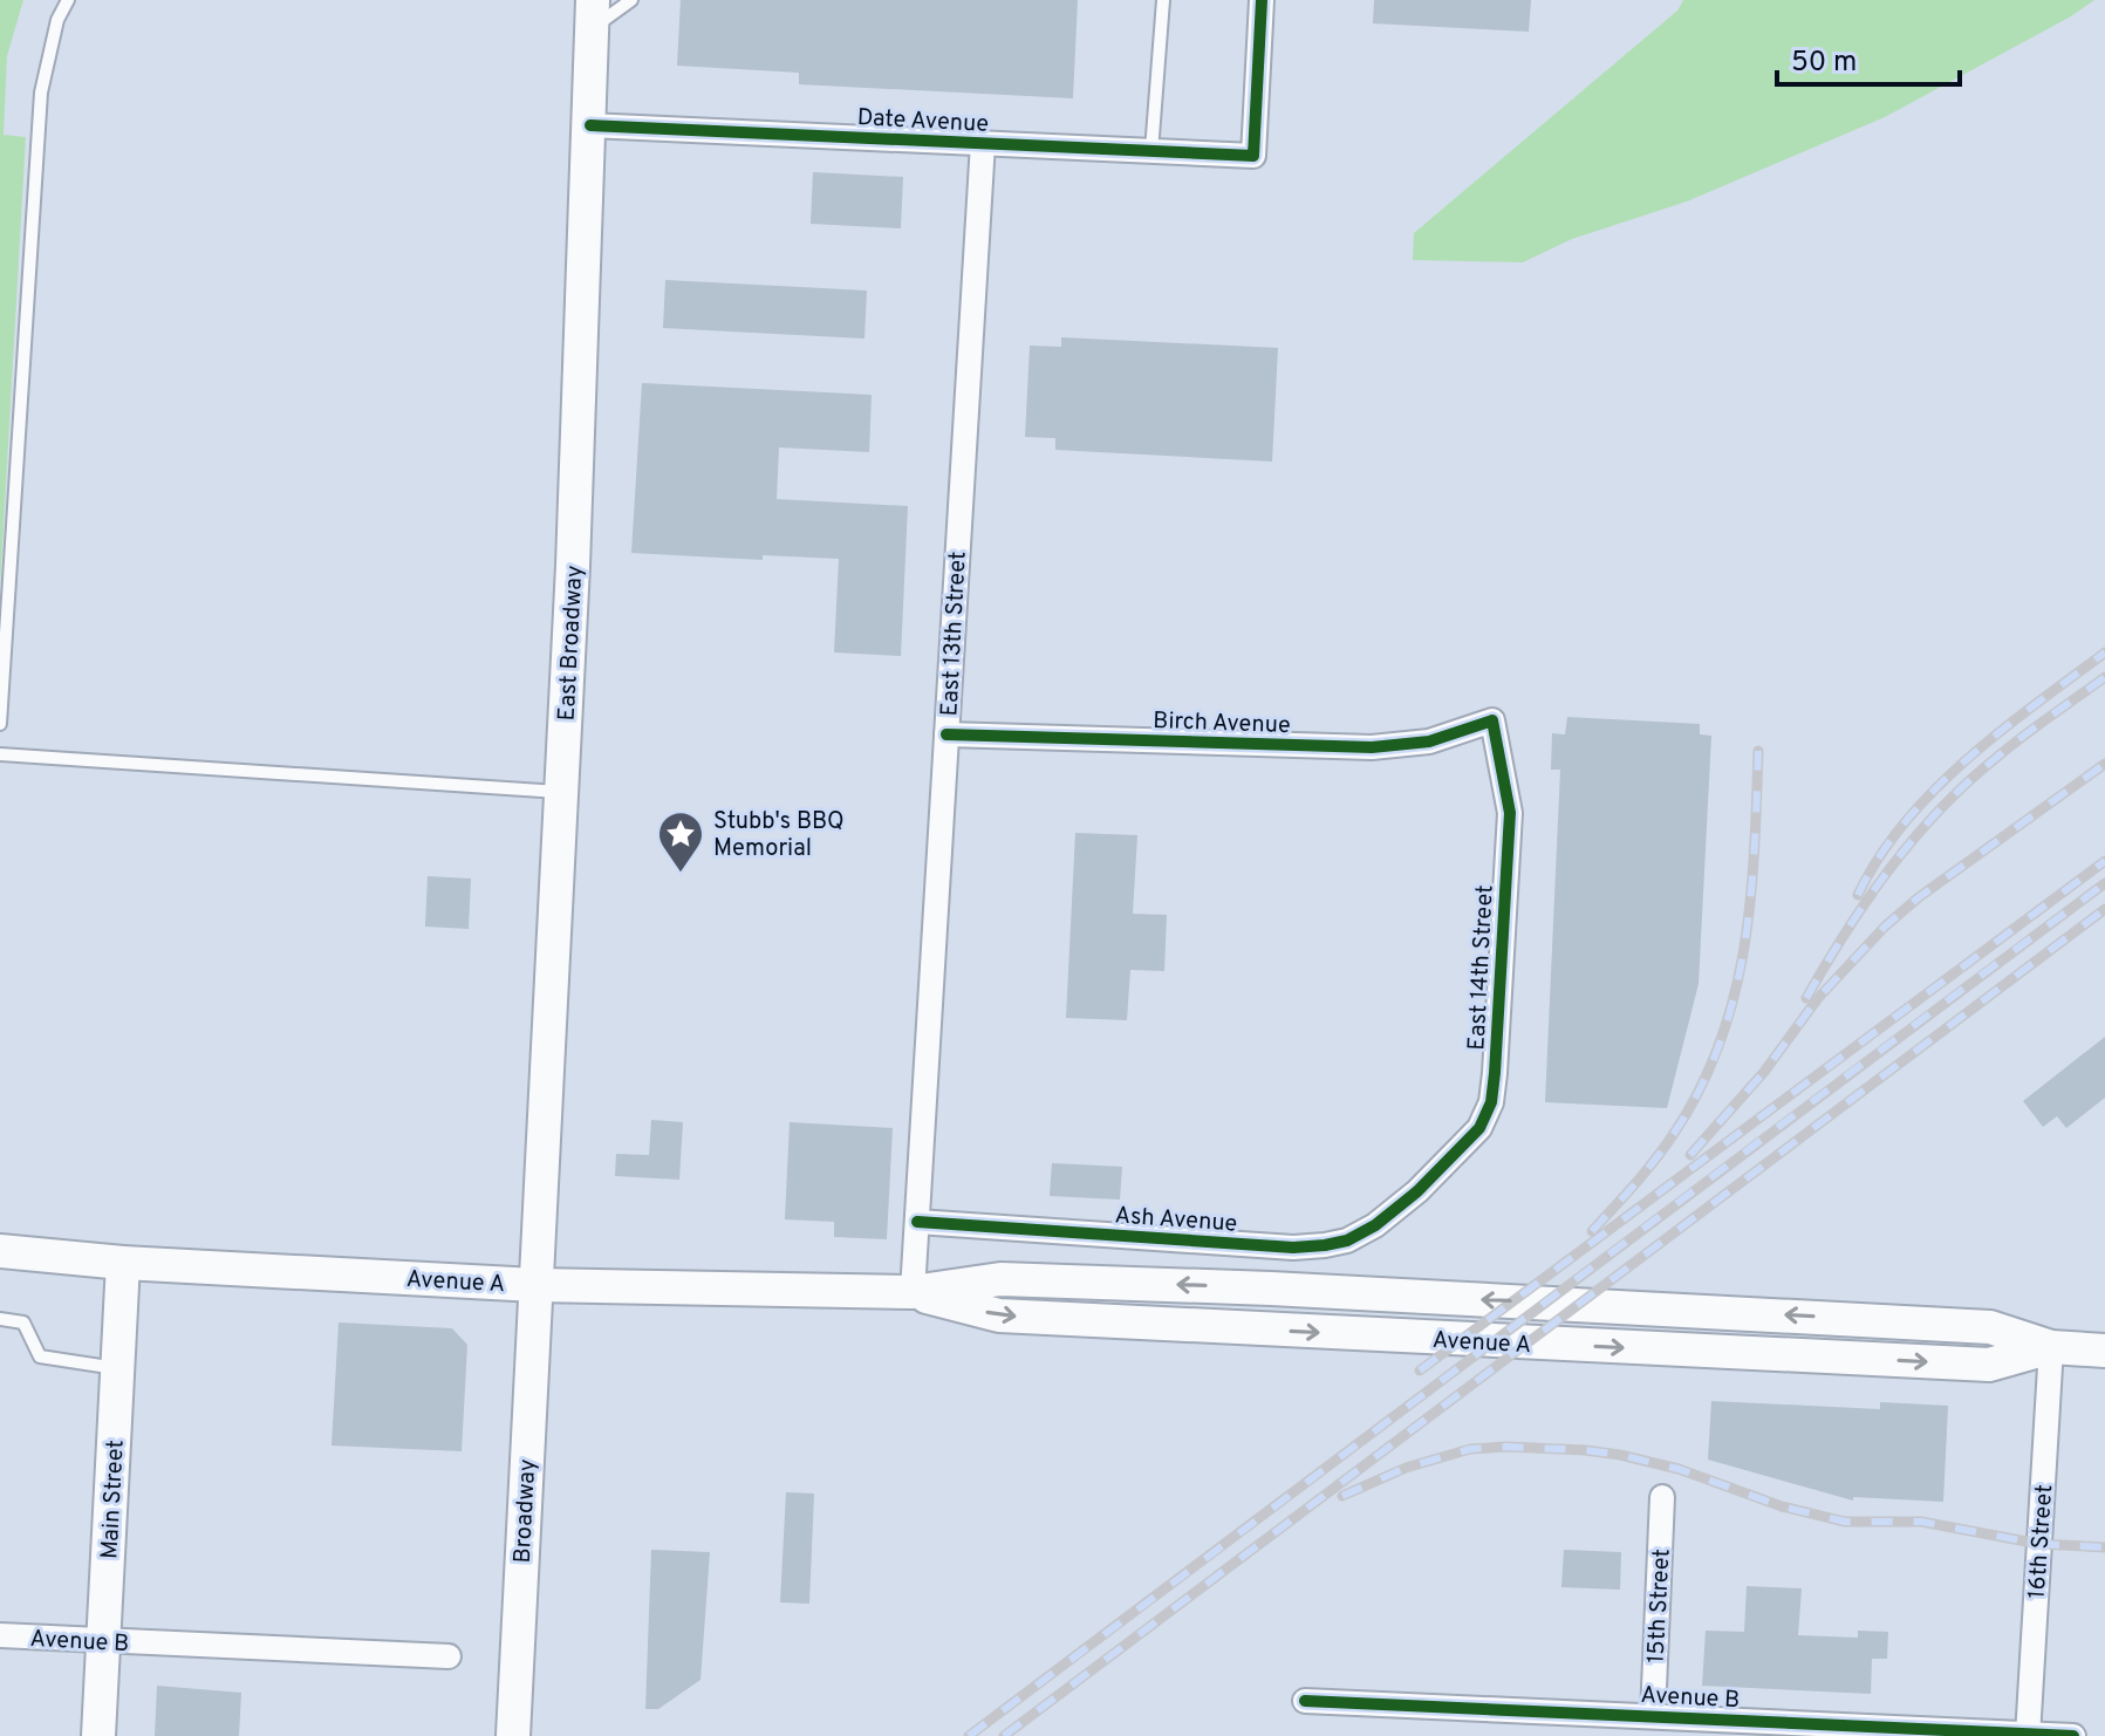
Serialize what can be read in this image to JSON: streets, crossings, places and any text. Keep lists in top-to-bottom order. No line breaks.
{"streets":{"main road":["East Broadway","Avenue A","Main Street","Broadway"],"street":["Date Avenue","East 13th Street","Birch Avenue","East 14th Street","Ash Avenue","16th Street","15th Street","Avenue B"]},"crossings":[["Date Avenue","East 13th Street"],["Date Avenue","East Broadway"],["East 13th Street","Birch Avenue"],["East 13th Street","Ash Avenue"],["East 13th Street","Avenue A"],["East Broadway","Avenue A"],["East Broadway","Broadway"],["Birch Avenue","East 14th Street"],["East 14th Street","Ash Avenue"],["Avenue A","Main Street"],["Avenue A","Broadway"],["Avenue A","16th Street"],["Main Street","Avenue B"],["16th Street","Avenue B"],["15th Street","Avenue B"]],"places":{"place":["Stubb's BBQ Memorial"]},"scale_bar":"50 m"}
